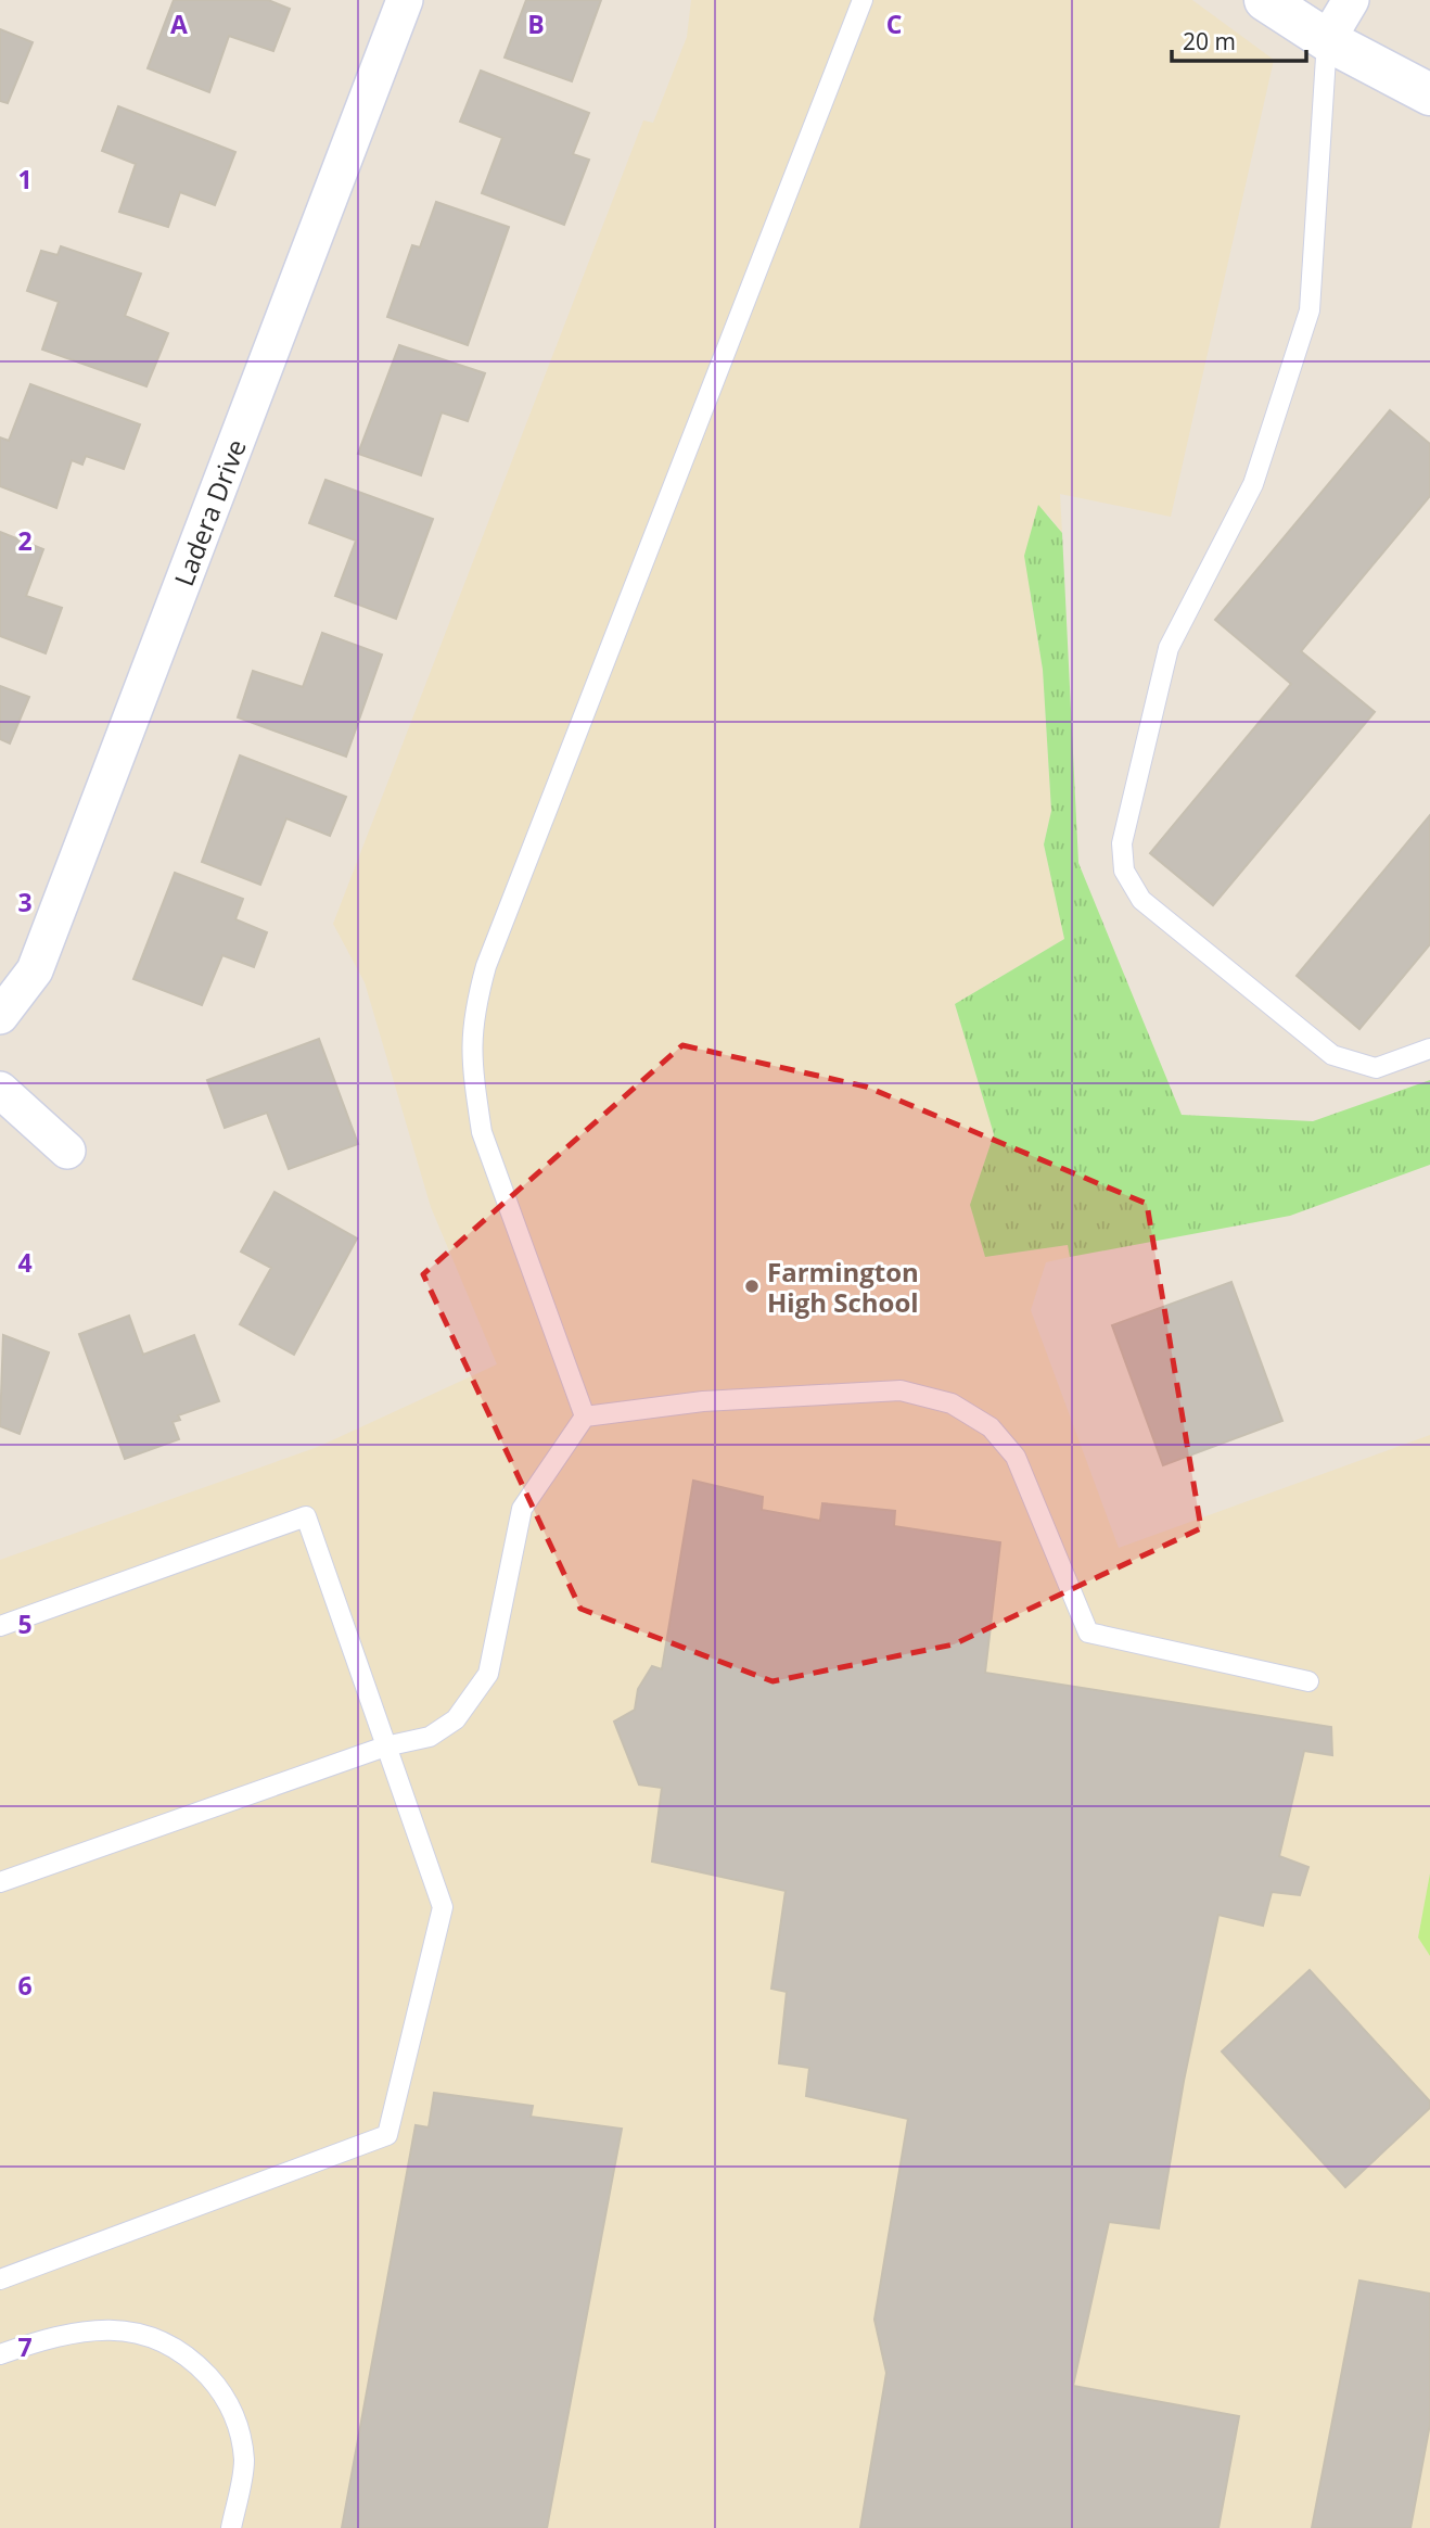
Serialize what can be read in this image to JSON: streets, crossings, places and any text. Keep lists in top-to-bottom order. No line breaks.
{"streets":{"street":["Ladera Drive"]},"places":["Farmington High School"],"scale_bar":"20 m","grid":{"columns":["A","B","C"],"rows":["1","2","3","4","5","6","7"]}}
